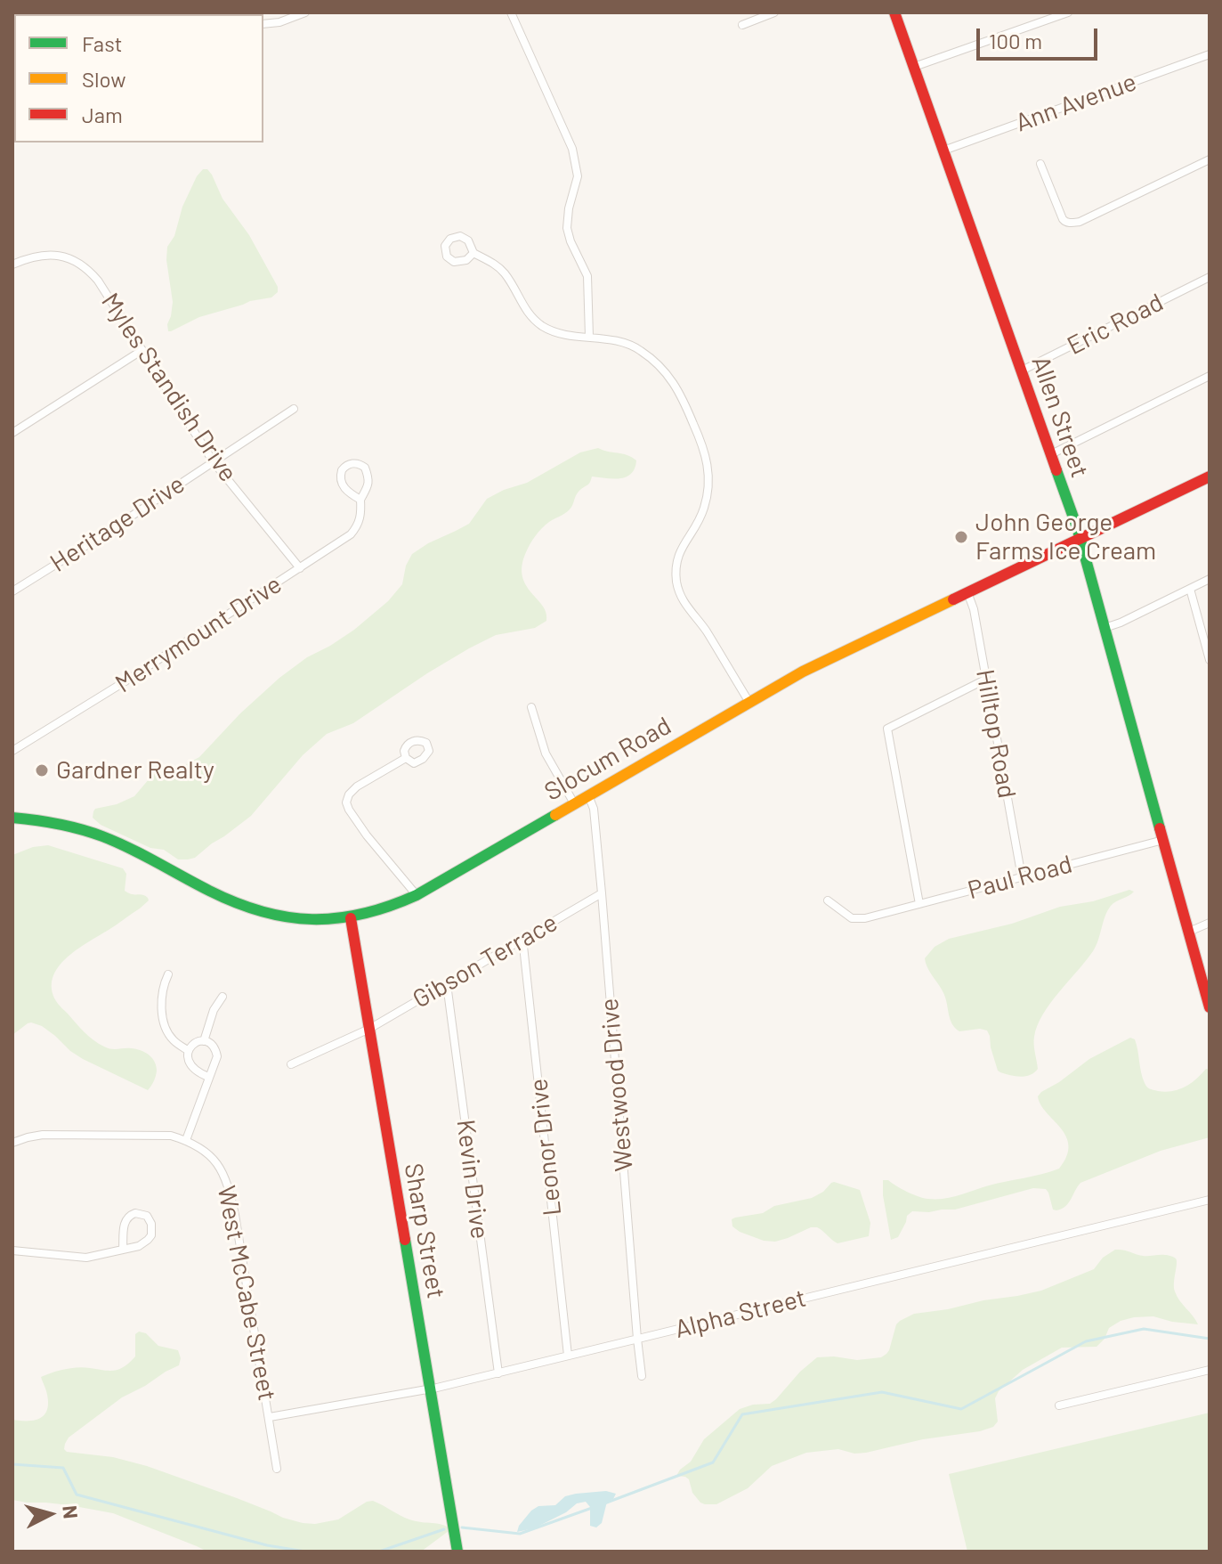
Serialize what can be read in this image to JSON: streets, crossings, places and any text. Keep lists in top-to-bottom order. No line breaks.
{"streets":{"street":["Ann Avenue","Eric Road","Myles Standish Drive","Allen Street","Heritage Drive","Merrymount Drive","Hilltop Road","Slocum Road","Paul Road","Gibson Terrace","Westwood Drive","Leonor Drive","Kevin Drive","Sharp Street","West McCabe Street","Alpha Street"]},"crossings":[["Ann Avenue","Allen Street"],["Eric Road","Allen Street"],["Myles Standish Drive","Heritage Drive"],["Myles Standish Drive","Merrymount Drive"],["Allen Street","Slocum Road"],["Allen Street","Paul Road"],["Hilltop Road","Slocum Road"],["Hilltop Road","Paul Road"],["Slocum Road","Westwood Drive"],["Slocum Road","Sharp Street"],["Gibson Terrace","Westwood Drive"],["Gibson Terrace","Leonor Drive"],["Gibson Terrace","Kevin Drive"],["Gibson Terrace","Sharp Street"],["Westwood Drive","Alpha Street"],["Leonor Drive","Alpha Street"],["Kevin Drive","Alpha Street"],["Sharp Street","Alpha Street"],["West McCabe Street","Alpha Street"]],"places":["John George Farms Ice Cream","Gardner Realty"],"legend":["Fast","Slow","Jam"],"scale_bar":"100 m","north":"right"}
